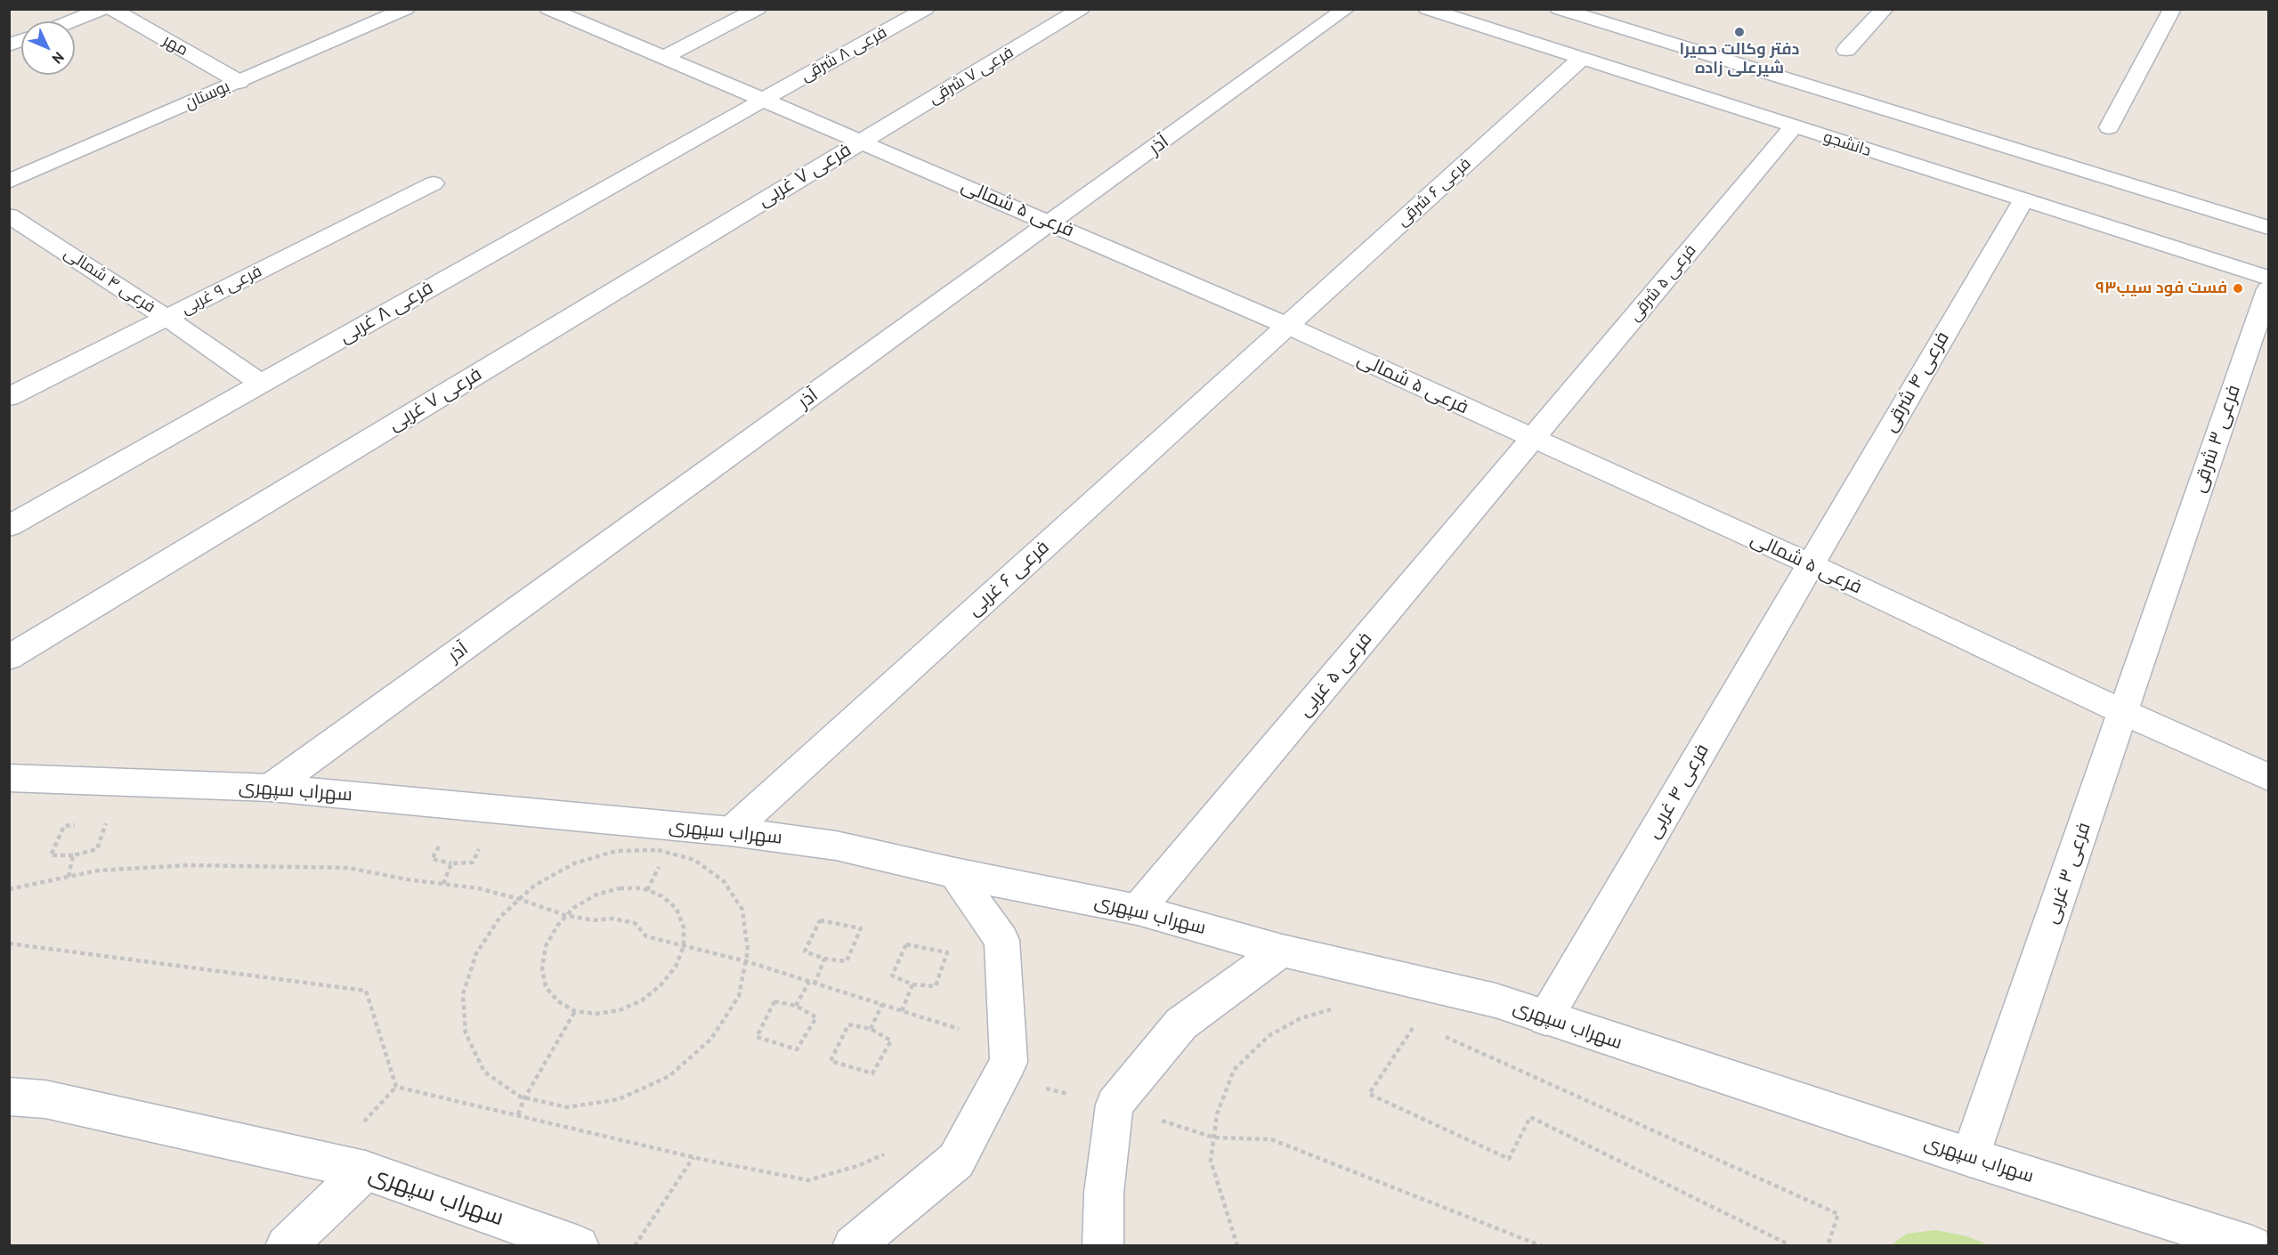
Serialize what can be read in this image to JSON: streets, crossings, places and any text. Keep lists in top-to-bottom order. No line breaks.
{"streets":{"street":["مهر","فرعی ۸ شرقی","فرعی ۷ شرقی","بوستان","دانشجو","آذر","فرعی ۷ غربی","فرعی ۶ شرقی","فرعی ۵ شمالی","فرعی ۴ شمالی","فرعی ۵ شرقی","فرعی ۹ غربی","فرعی ۸ غربی","فرعی ۴ شرقی","فرعی ۳ شرقی","فرعی ۶ غربی","فرعی ۵ غربی","سهراب سپهری","فرعی ۴ غربی","فرعی ۳ غربی"]},"crossings":[["مهر","بوستان"],["فرعی ۸ شرقی","فرعی ۵ شمالی"],["فرعی ۸ شرقی","فرعی ۸ غربی"],["فرعی ۷ شرقی","فرعی ۷ غربی"],["فرعی ۷ شرقی","فرعی ۵ شمالی"],["دانشجو","فرعی ۶ شرقی"],["دانشجو","فرعی ۵ شرقی"],["دانشجو","فرعی ۴ شرقی"],["آذر","فرعی ۵ شمالی"],["آذر","سهراب سپهری"],["فرعی ۷ غربی","فرعی ۵ شمالی"],["فرعی ۶ شرقی","فرعی ۵ شمالی"],["فرعی ۶ شرقی","فرعی ۶ غربی"],["فرعی ۵ شمالی","فرعی ۵ شرقی"],["فرعی ۵ شمالی","فرعی ۸ غربی"],["فرعی ۵ شمالی","فرعی ۴ شرقی"],["فرعی ۵ شمالی","فرعی ۶ غربی"],["فرعی ۵ شمالی","فرعی ۵ غربی"],["فرعی ۵ شمالی","فرعی ۴ غربی"],["فرعی ۵ شمالی","فرعی ۳ غربی"],["فرعی ۴ شمالی","فرعی ۹ غربی"],["فرعی ۴ شمالی","فرعی ۸ غربی"],["فرعی ۵ شرقی","فرعی ۵ غربی"],["فرعی ۴ شرقی","فرعی ۴ غربی"],["فرعی ۳ شرقی","فرعی ۳ غربی"],["فرعی ۶ غربی","سهراب سپهری"],["فرعی ۵ غربی","سهراب سپهری"],["سهراب سپهری","فرعی ۴ غربی"],["سهراب سپهری","فرعی ۳ غربی"]],"places":["دفتر وکالت حمیرا شیرعلی زاده","فست فود سیب۹۳"],"north":"bottom right"}
